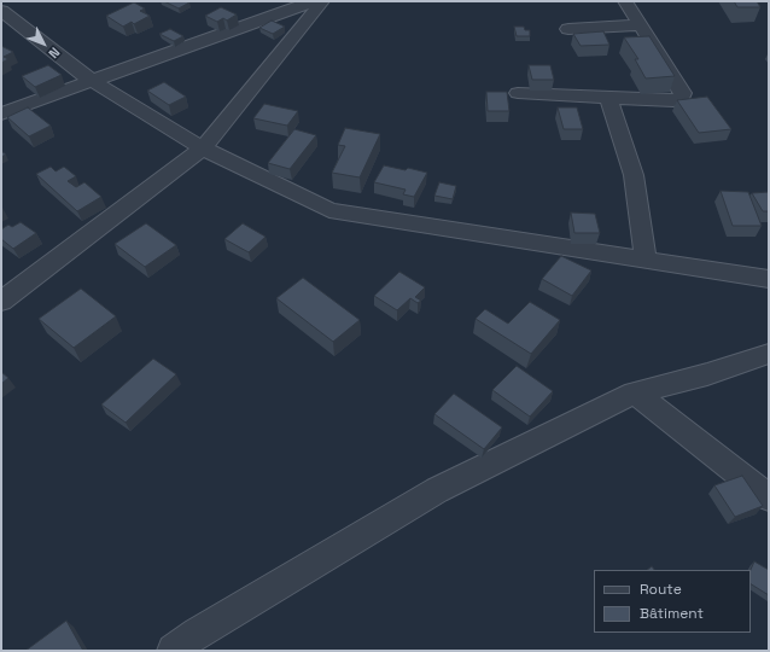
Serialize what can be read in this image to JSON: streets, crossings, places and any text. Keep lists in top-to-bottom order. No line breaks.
{"legend":["Route","Bâtiment"],"north":"bottom right"}
